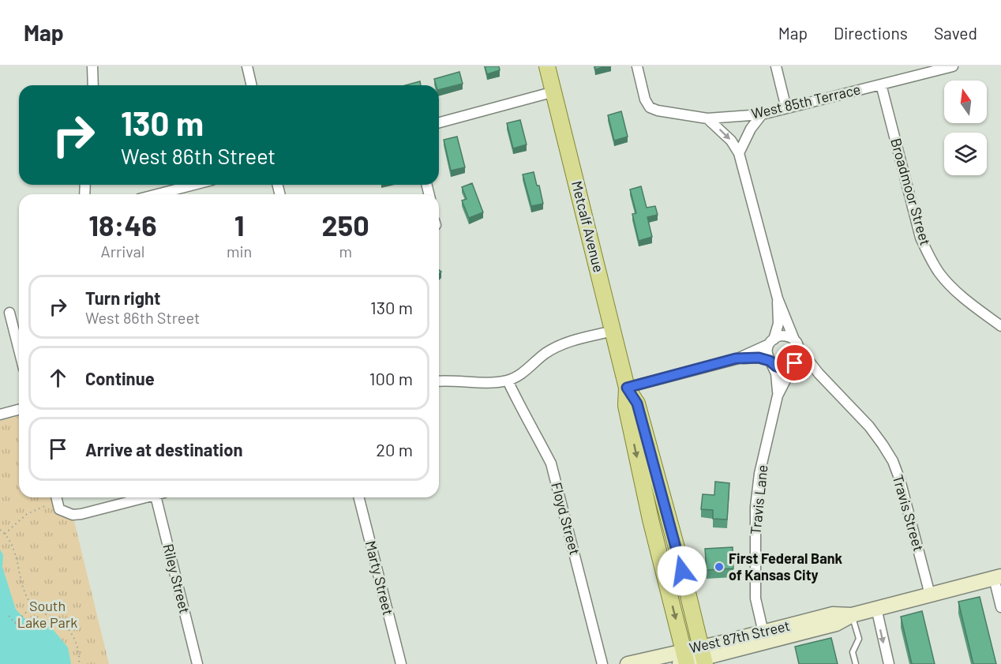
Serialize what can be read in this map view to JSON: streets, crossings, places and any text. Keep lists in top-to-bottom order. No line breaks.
{"streets":{"main road":["Metcalf Avenue"],"street":["West 85th Terrace","Broadmoor Street","Travis Lane","Travis Street","Floyd Street","Marty Street","Riley Street","West 87th Street"]},"crossings":[["West 85th Terrace","Broadmoor Street"],["West 85th Terrace","Travis Street"],["Metcalf Avenue","West 87th Street"],["Travis Lane","Travis Street"],["Travis Lane","West 87th Street"],["Travis Street","West 87th Street"]],"parks":["South Lake Park"],"places":["First Federal Bank of Kansas City"],"north":"top","page":{"header":"Map","nav":["Map","Directions","Saved"],"turn":["130 m","West 86th Street"],"eta":["18:46","Arrival","1","min","250","m"],"list":[{"name":"Turn right","note":"West 86th Street","value":"130 m"},{"name":"Continue","value":"100 m"},{"name":"Arrive at destination","value":"20 m"}]}}
